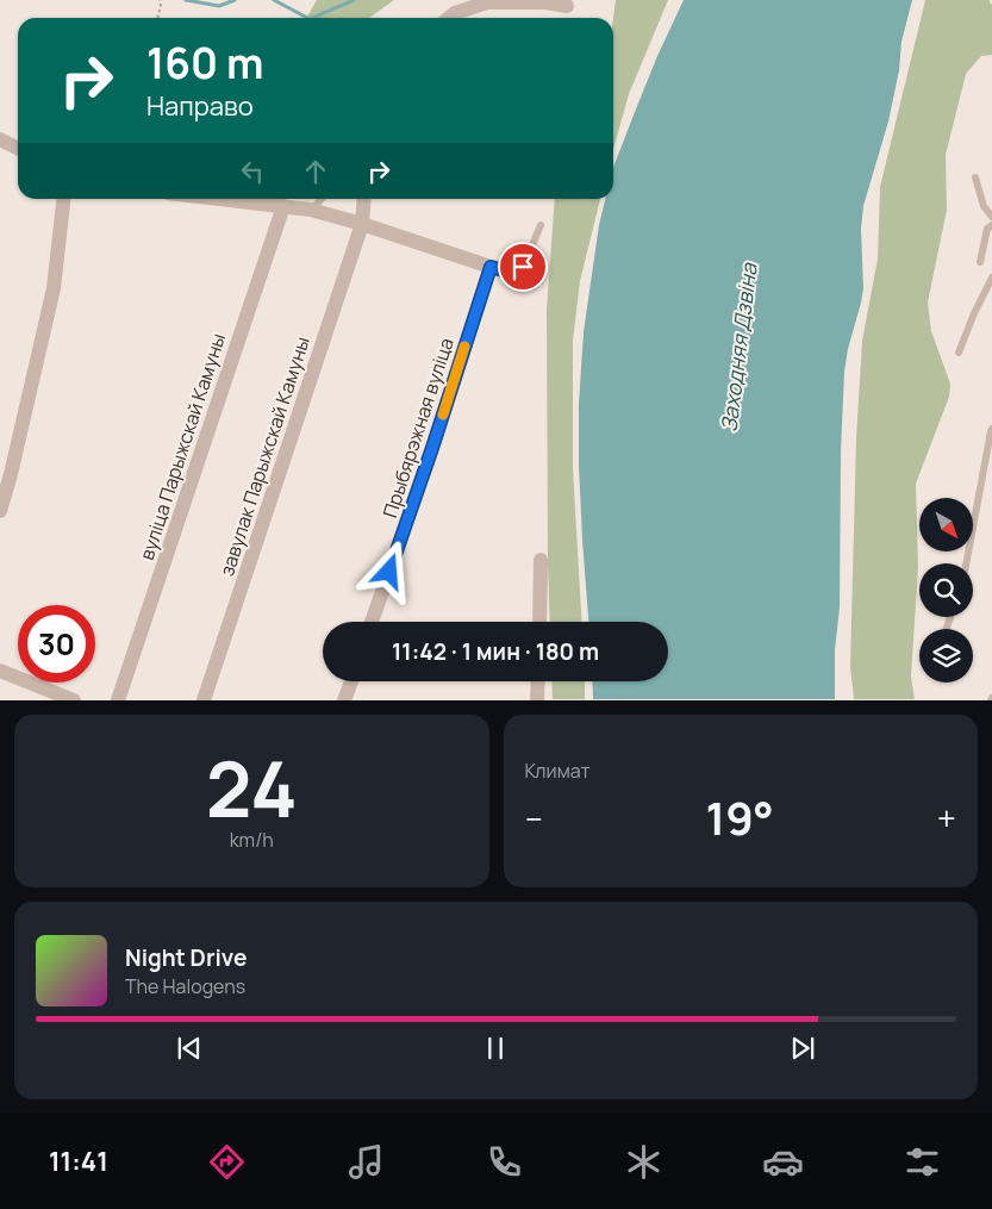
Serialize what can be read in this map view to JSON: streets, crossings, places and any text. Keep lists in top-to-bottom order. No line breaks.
{"streets":{"street":["Прыбярэжная вуліца","вуліца Парыжскай Камуны","завулак Парыжскай Камуны"]},"water":["Заходняя Дзвіна"],"north":"bottom right","page":{"turn":["160 m","Направо"],"limit":"30","trip":"11:42 · 1 мин · 180 m","tile":[["24","km/h"],"Климат"],"heat":["−","19°","+"],"song":["Night Drive","The Halogens"],"tabs":"11:41"}}
